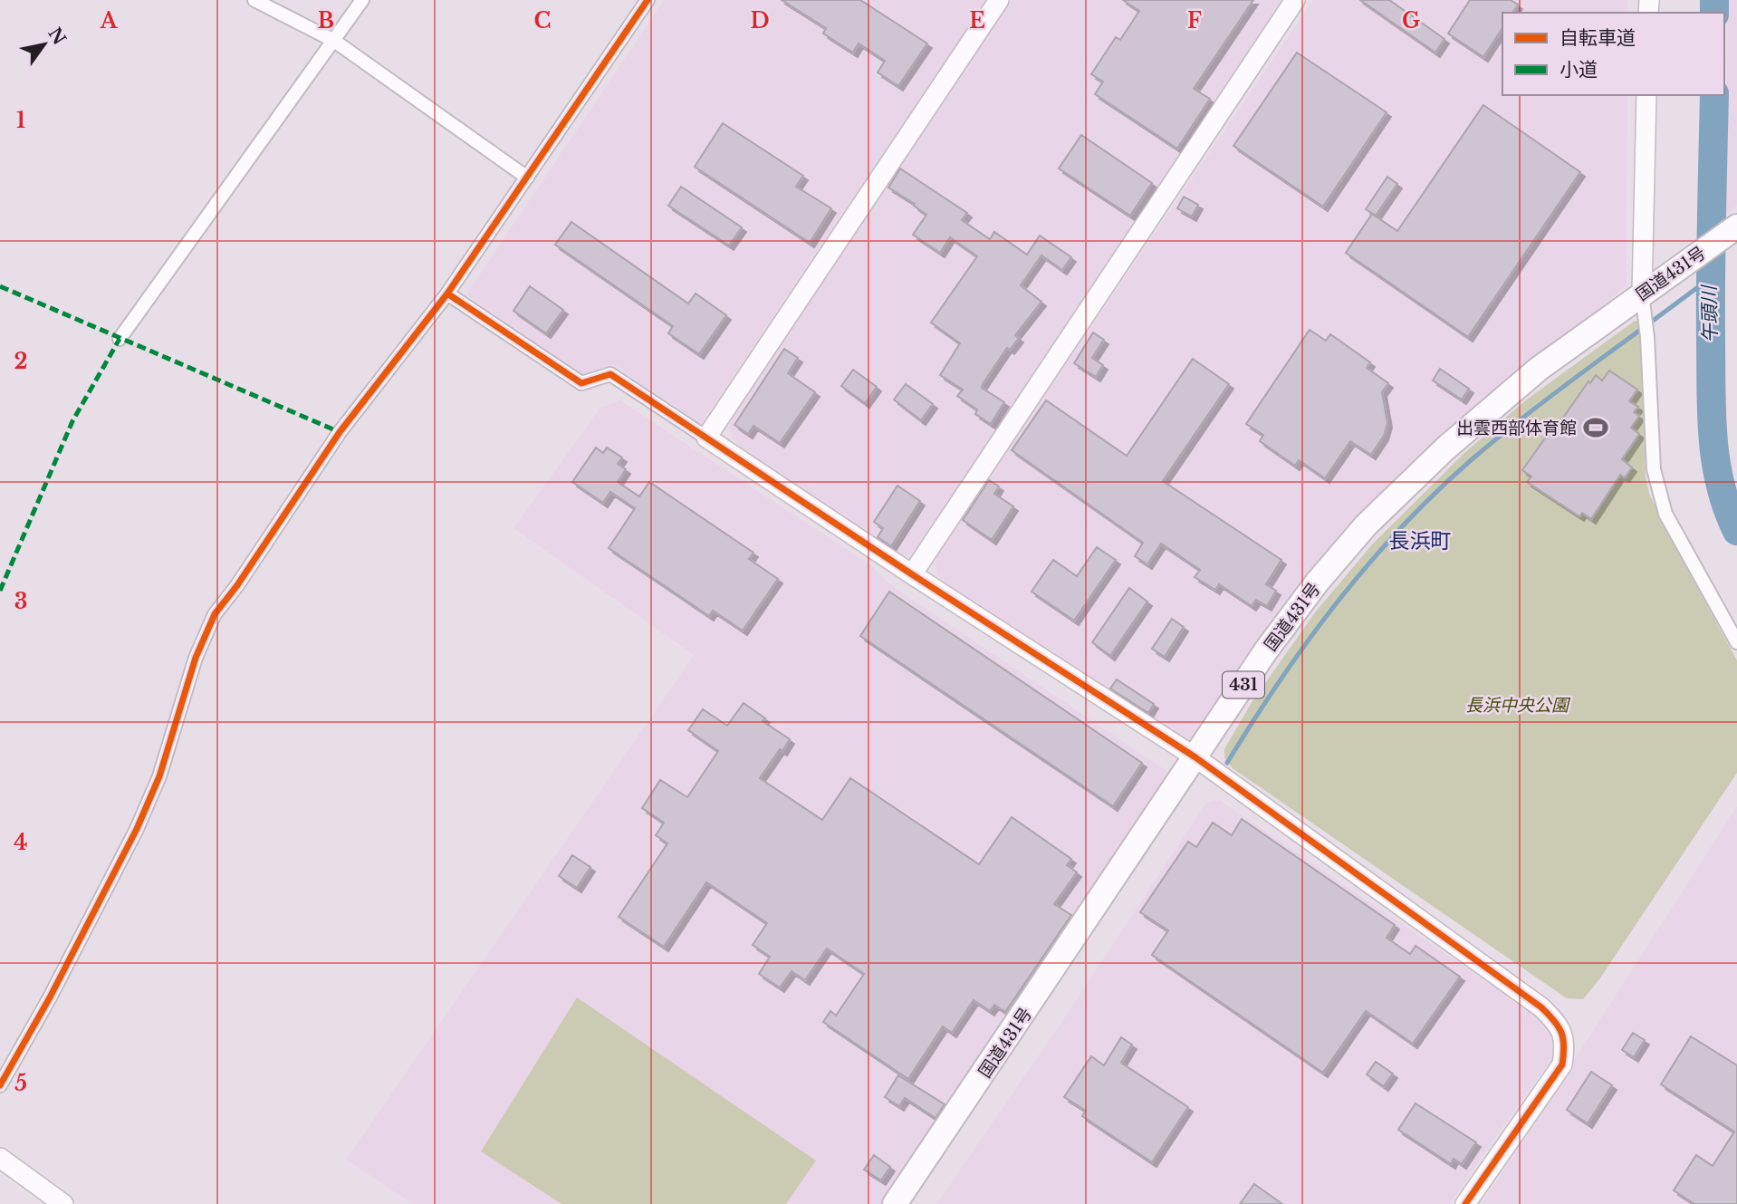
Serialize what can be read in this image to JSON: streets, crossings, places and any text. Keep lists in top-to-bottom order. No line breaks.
{"streets":{"highway":["国道431号","431"]},"districts":["長浜町"],"water":["午頭川"],"parks":["長浜中央公園"],"places":{"sports":["出雲西部体育館"]},"legend":["自転車道","小道"],"north":"top right","grid":{"columns":["A","B","C","D","E","F","G"],"rows":["1","2","3","4","5"]}}
